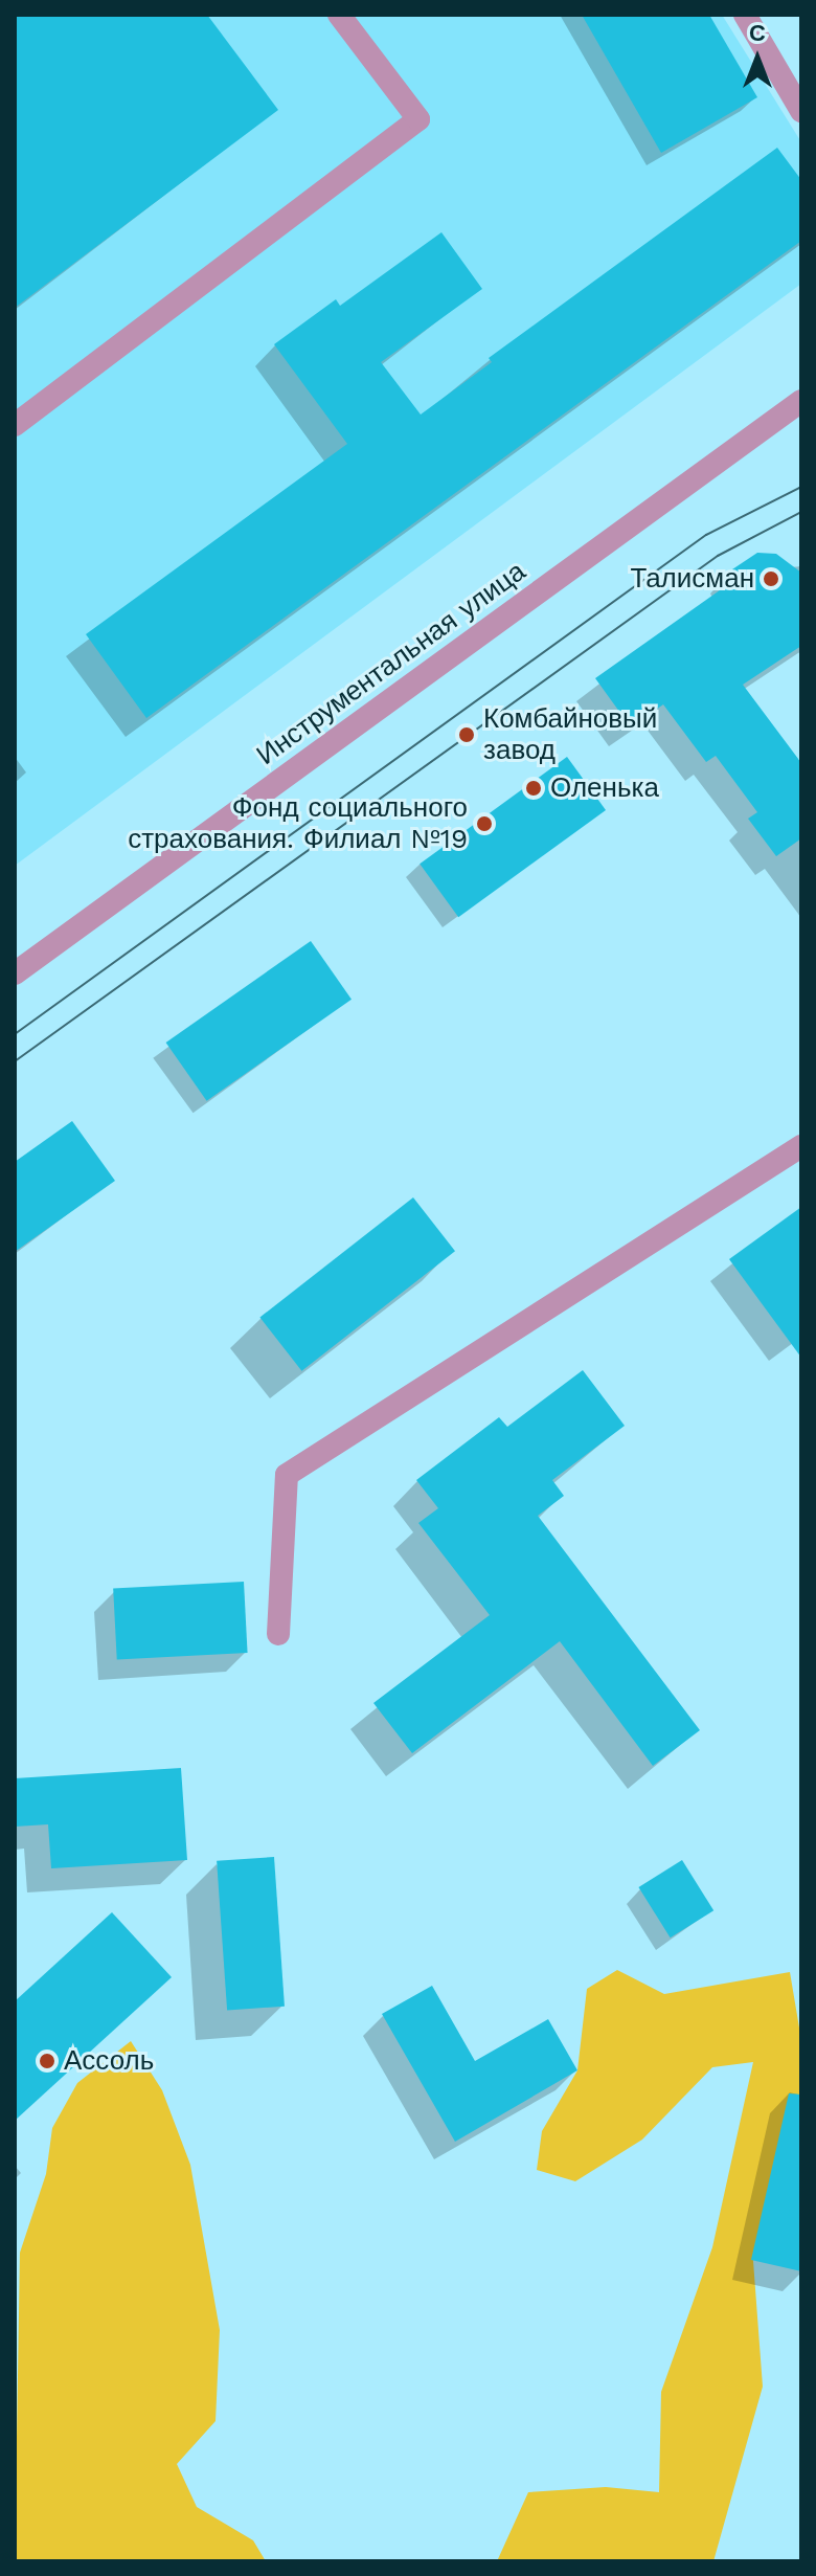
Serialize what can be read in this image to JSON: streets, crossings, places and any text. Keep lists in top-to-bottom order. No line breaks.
{"streets":{"street":["Инструментальная улица"]},"places":["Талисман","Комбайновый завод","Оленька","Фонд социального страхования. Филиал №19","Ассоль"],"north":"top"}
